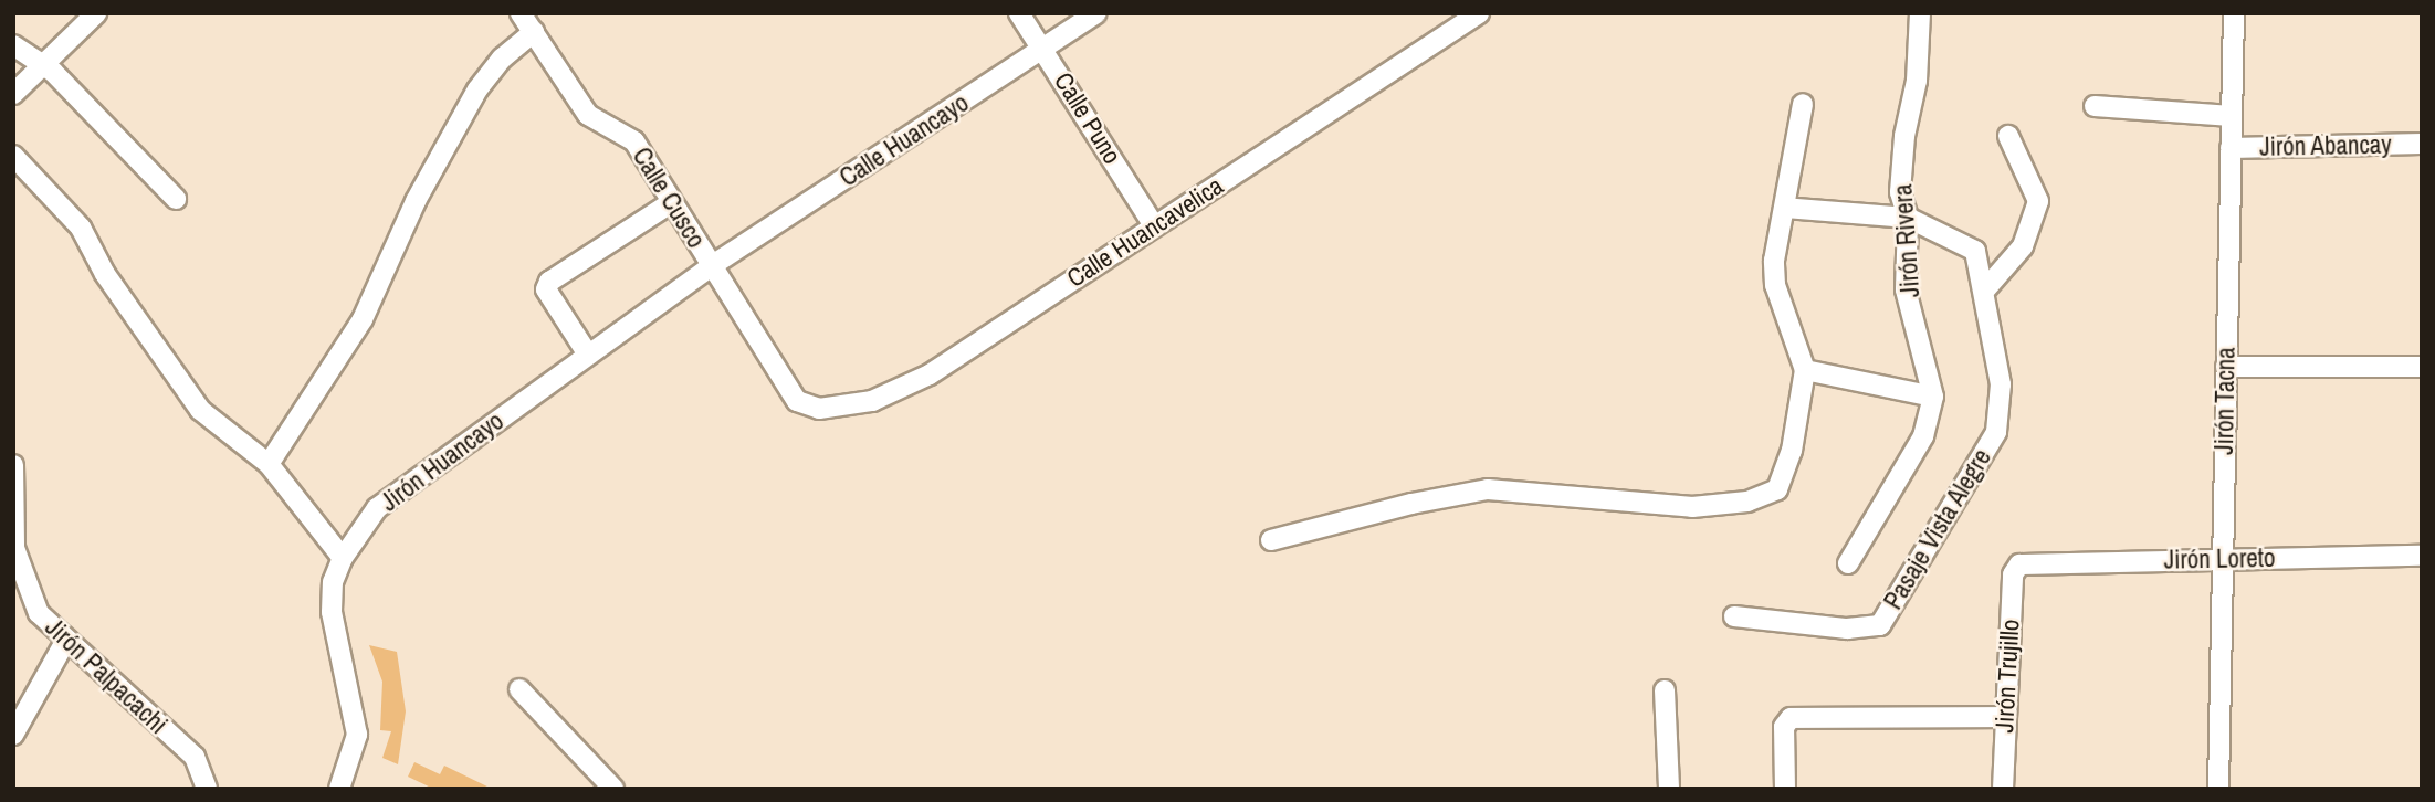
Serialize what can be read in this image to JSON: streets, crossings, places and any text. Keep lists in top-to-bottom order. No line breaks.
{"streets":{"street":["Calle Puno","Calle Huancayo","Jirón Abancay","Calle Cusco","Calle Huancavelica","Jirón Rivera","Jirón Tacna","Jirón Huancayo","Pasaje Vista Alegre","Jirón Loreto","Jirón Palpacachi","Jirón Trujillo"]},"crossings":[["Calle Puno","Calle Huancayo"],["Calle Puno","Calle Huancavelica"],["Calle Huancayo","Calle Cusco"],["Calle Huancayo","Jirón Huancayo"],["Jirón Abancay","Jirón Tacna"],["Calle Cusco","Calle Huancavelica"],["Calle Cusco","Jirón Huancayo"],["Jirón Tacna","Jirón Loreto"],["Jirón Loreto","Jirón Trujillo"]]}
